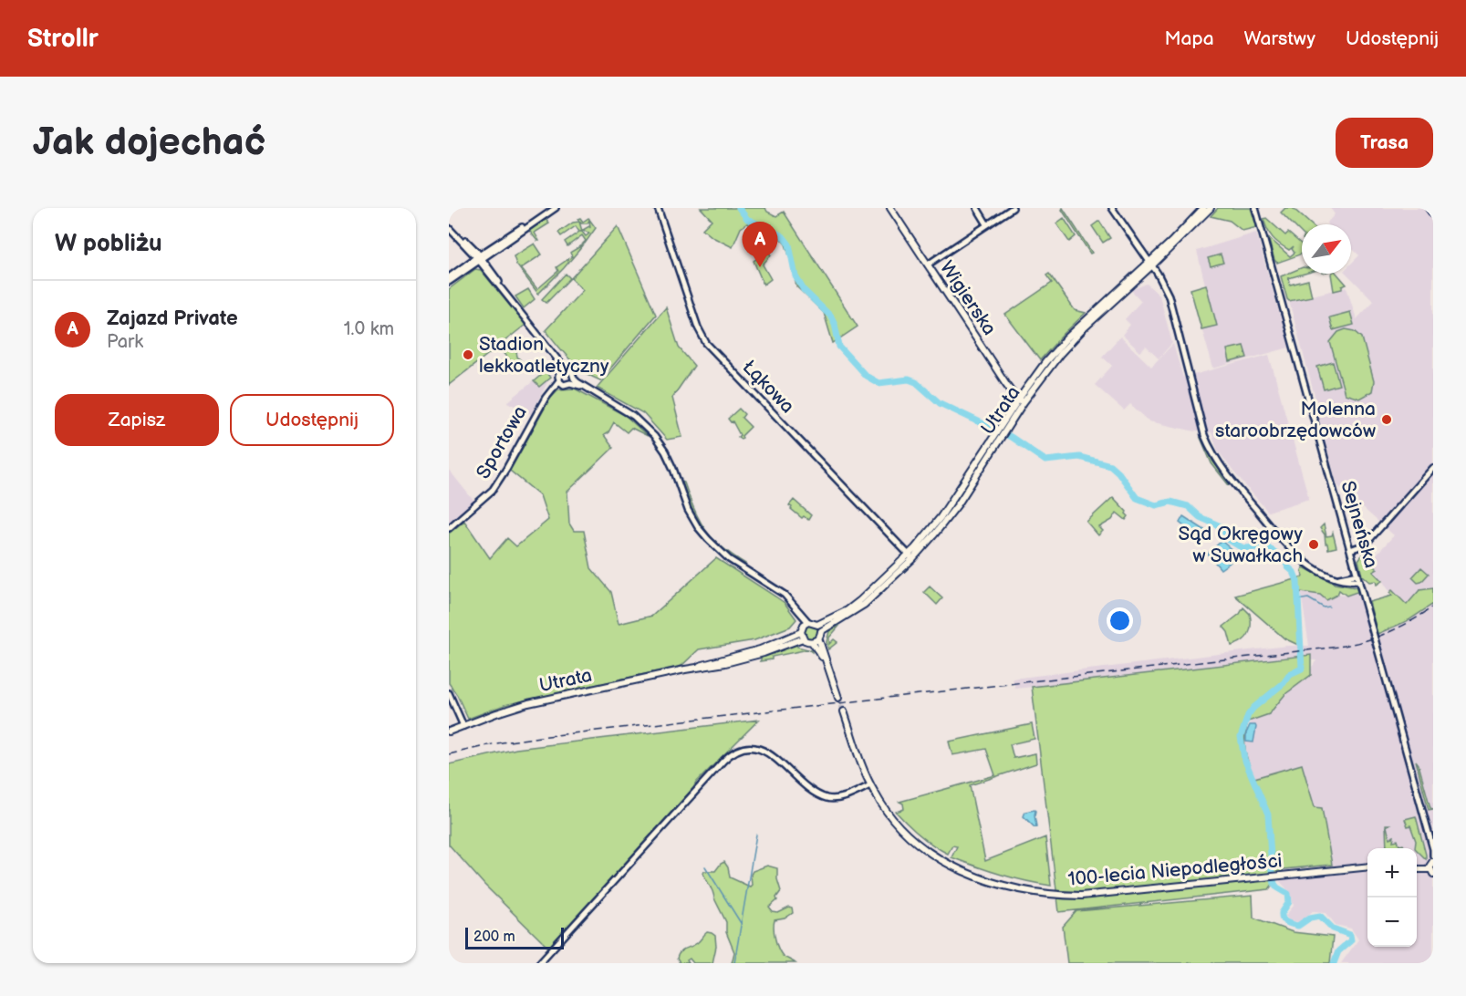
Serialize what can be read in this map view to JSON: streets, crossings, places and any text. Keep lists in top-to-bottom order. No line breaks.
{"streets":{"main road":["Wigierska","Utrata","100-lecia Niepodległości"],"street":["Łąkowa","Sportowa","Sejneńska"]},"crossings":[["Wigierska","Utrata"],["Łąkowa","Utrata"]],"places":["Stadion lekkoatletyczny","Molenna staroobrzędowców","Sąd Okręgowy w Suwałkach"],"scale_bar":"200 m","north":"top right","page":{"header":"Strollr","nav":["Mapa","Warstwy","Udostępnij"],"buttons":["Trasa",["Zapisz","Udostępnij"]],"title":"Jak dojechać","heading":"W pobliżu","pins":"A","list":[{"mark":"A","name":"Zajazd Private","note":"Park","value":"1.0 km"}],"map_buttons":["+","−"],"scale":"200 m"}}
